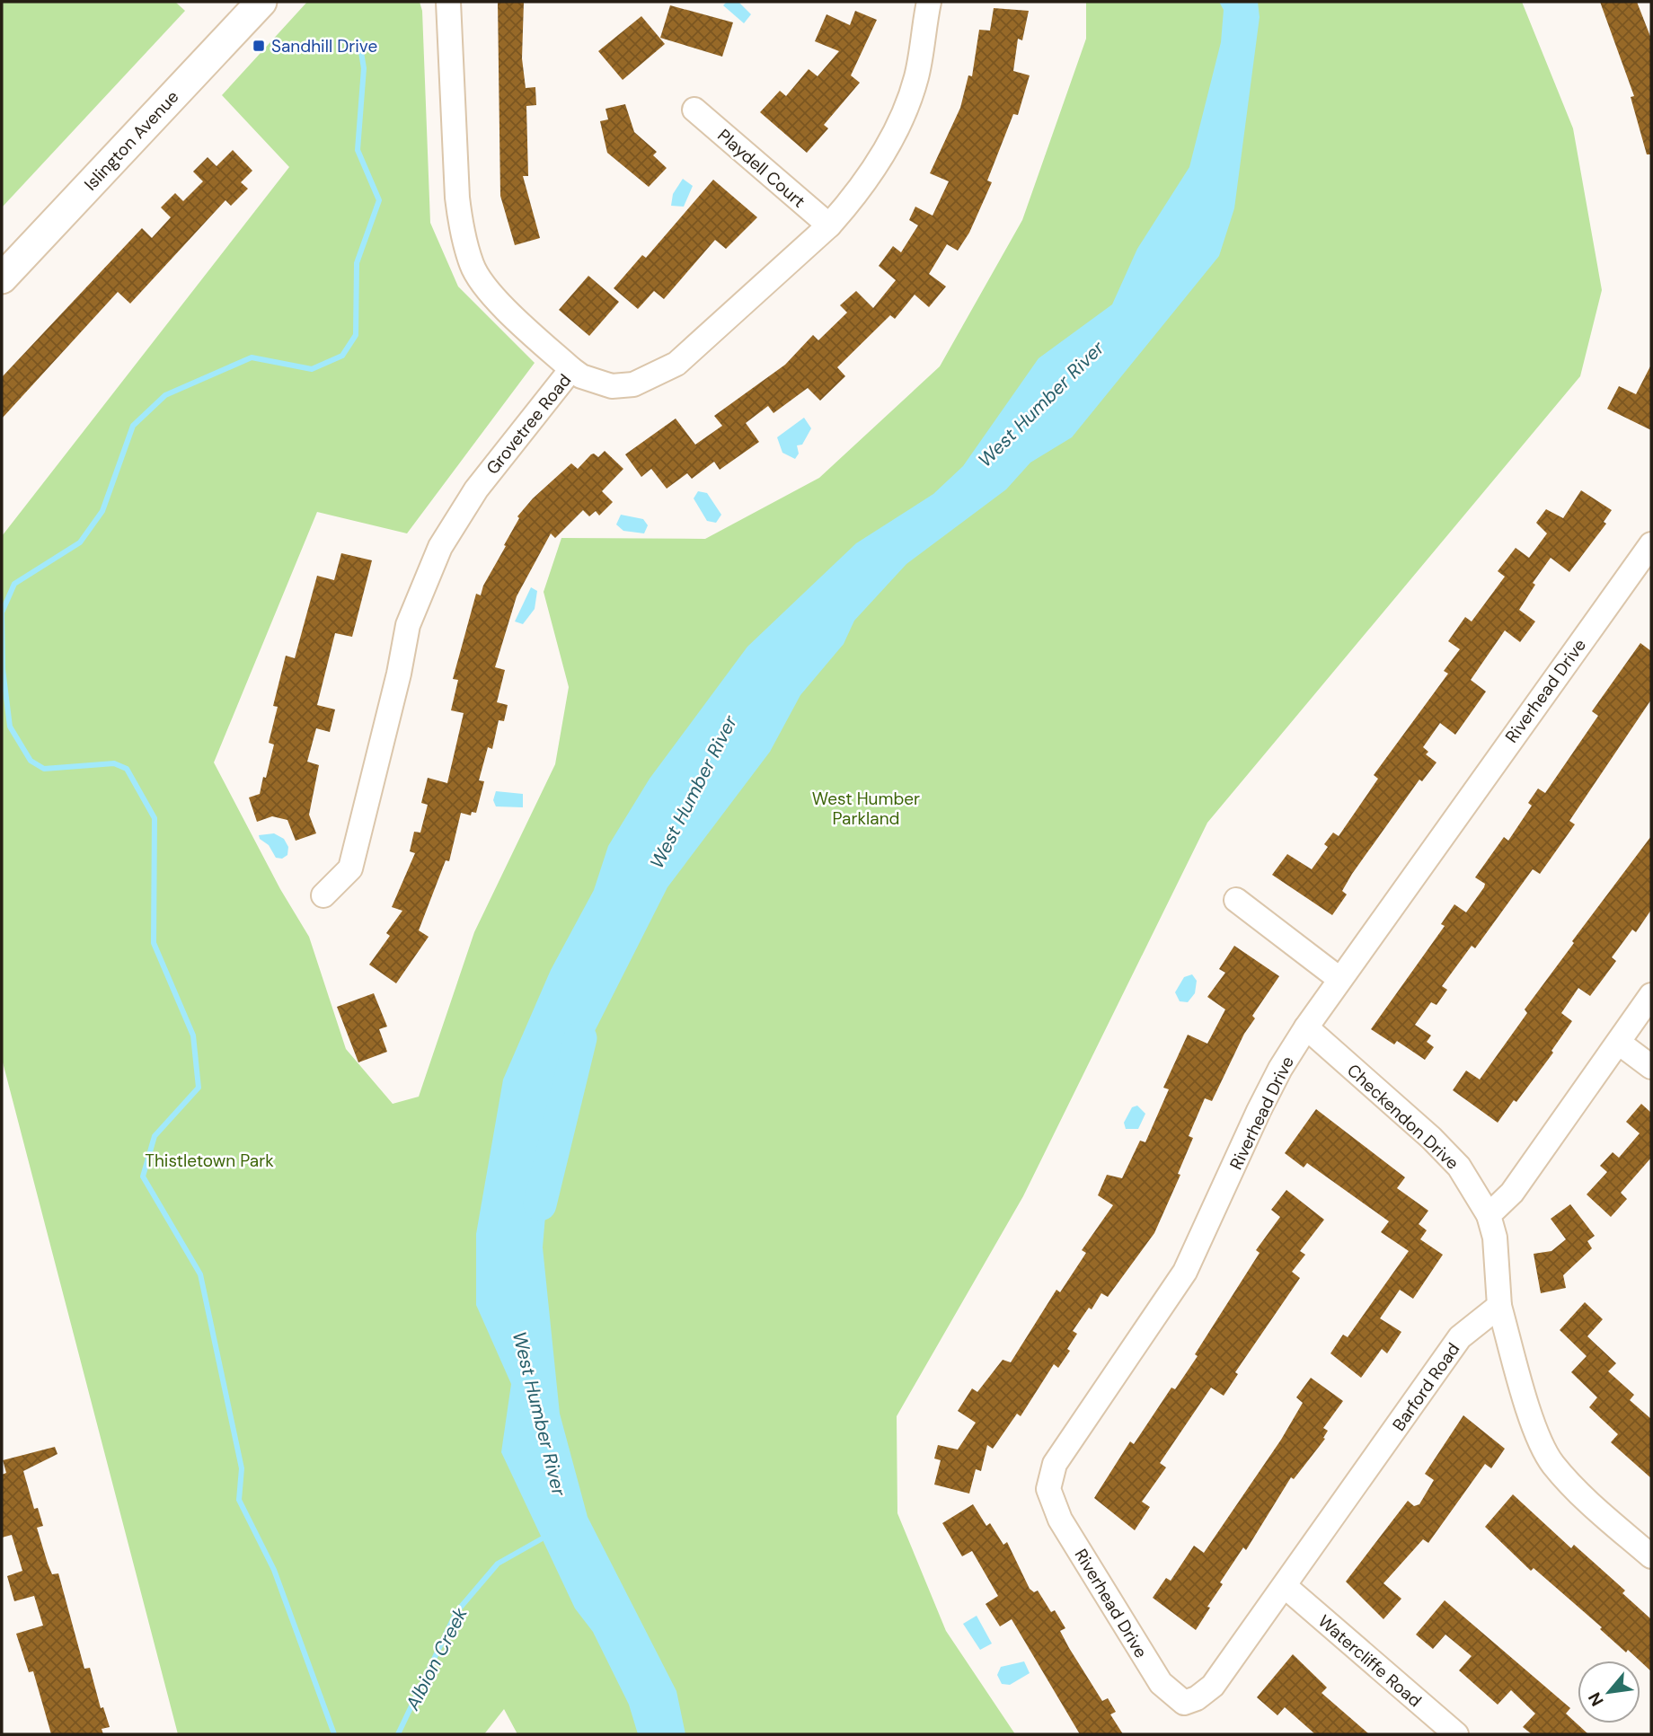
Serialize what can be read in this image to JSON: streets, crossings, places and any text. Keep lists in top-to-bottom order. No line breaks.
{"streets":{"main road":["Islington Avenue"],"street":["Playdell Court","Grovetree Road","Riverhead Drive","Checkendon Drive","Barford Road","Watercliffe Road"]},"crossings":[["Playdell Court","Grovetree Road"],["Riverhead Drive","Checkendon Drive"],["Riverhead Drive","Barford Road"],["Barford Road","Watercliffe Road"]],"water":["West Humber River","Albion Creek"],"parks":["West Humber Parkland","Thistletown Park"],"places":{"transit":["Sandhill Drive"]},"north":"bottom left"}
